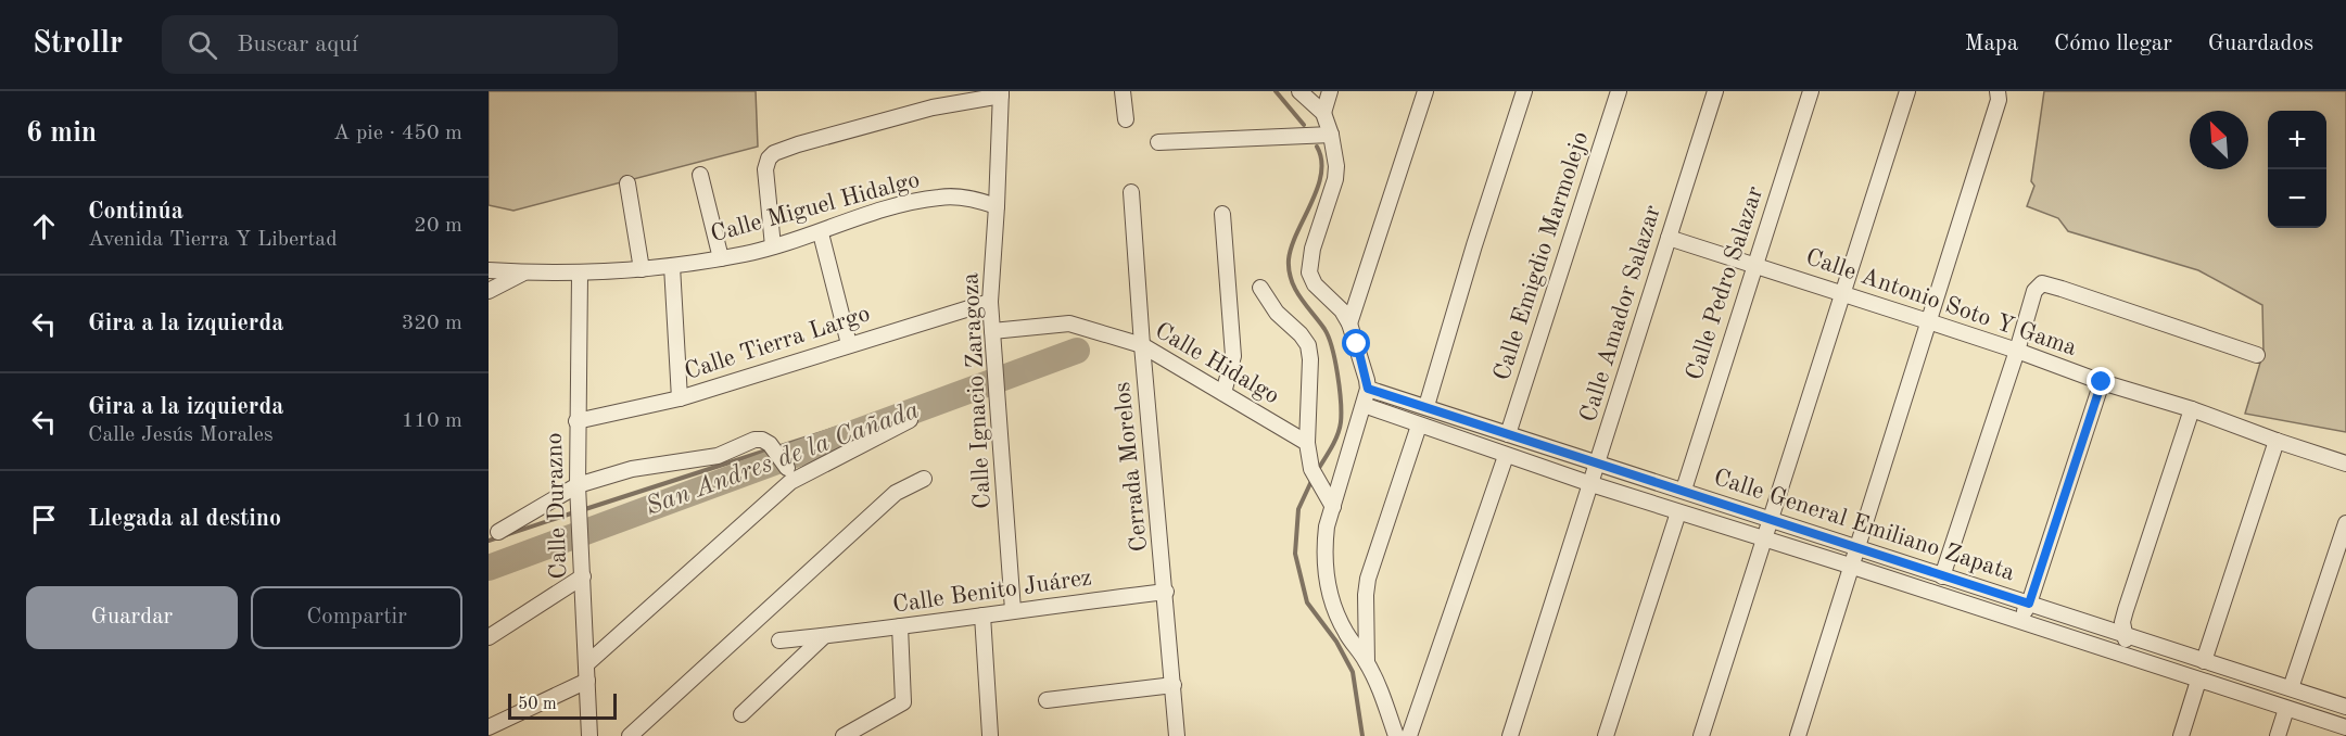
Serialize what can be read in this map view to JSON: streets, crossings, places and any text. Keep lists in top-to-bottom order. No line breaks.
{"streets":{"street":["Calle Miguel Hidalgo","Calle Emigdio Marmolejo","Calle Pedro Salazar","Calle Antonio Soto Y Gama","Calle Amador Salazar","Calle Tierra Largo","Calle Hidalgo","Calle Ignacio Zaragoza","Cerrada Morelos","Calle Durazno","Calle General Emiliano Zapata","Calle Benito Juárez"]},"crossings":[["Calle Miguel Hidalgo","Calle Ignacio Zaragoza"],["Calle Miguel Hidalgo","Calle Durazno"],["Calle Emigdio Marmolejo","Calle General Emiliano Zapata"],["Calle Pedro Salazar","Calle Antonio Soto Y Gama"],["Calle Pedro Salazar","Calle General Emiliano Zapata"],["Calle Antonio Soto Y Gama","Calle Amador Salazar"],["Calle Amador Salazar","Calle General Emiliano Zapata"],["Calle Tierra Largo","Calle Ignacio Zaragoza"],["Calle Tierra Largo","Calle Durazno"],["Calle Hidalgo","Calle Ignacio Zaragoza"],["Calle Hidalgo","Cerrada Morelos"],["Calle Ignacio Zaragoza","Calle Benito Juárez"],["Cerrada Morelos","Calle Benito Juárez"]],"water":["San Andres de la Cañada"],"scale_bar":"50 m","north":"top left","page":{"header":"Strollr","search":"Buscar aquí","nav":["Mapa","Cómo llegar","Guardados"],"heading":["6 min","A pie · 450 m"],"map_buttons":["+","−"],"list":[["Continúa","Avenida Tierra Y Libertad","20 m"],["Gira a la izquierda","320 m"],["Gira a la izquierda","Calle Jesús Morales","110 m"],"Llegada al destino"],"buttons":["Guardar","Compartir"],"scale":"50 m"}}
